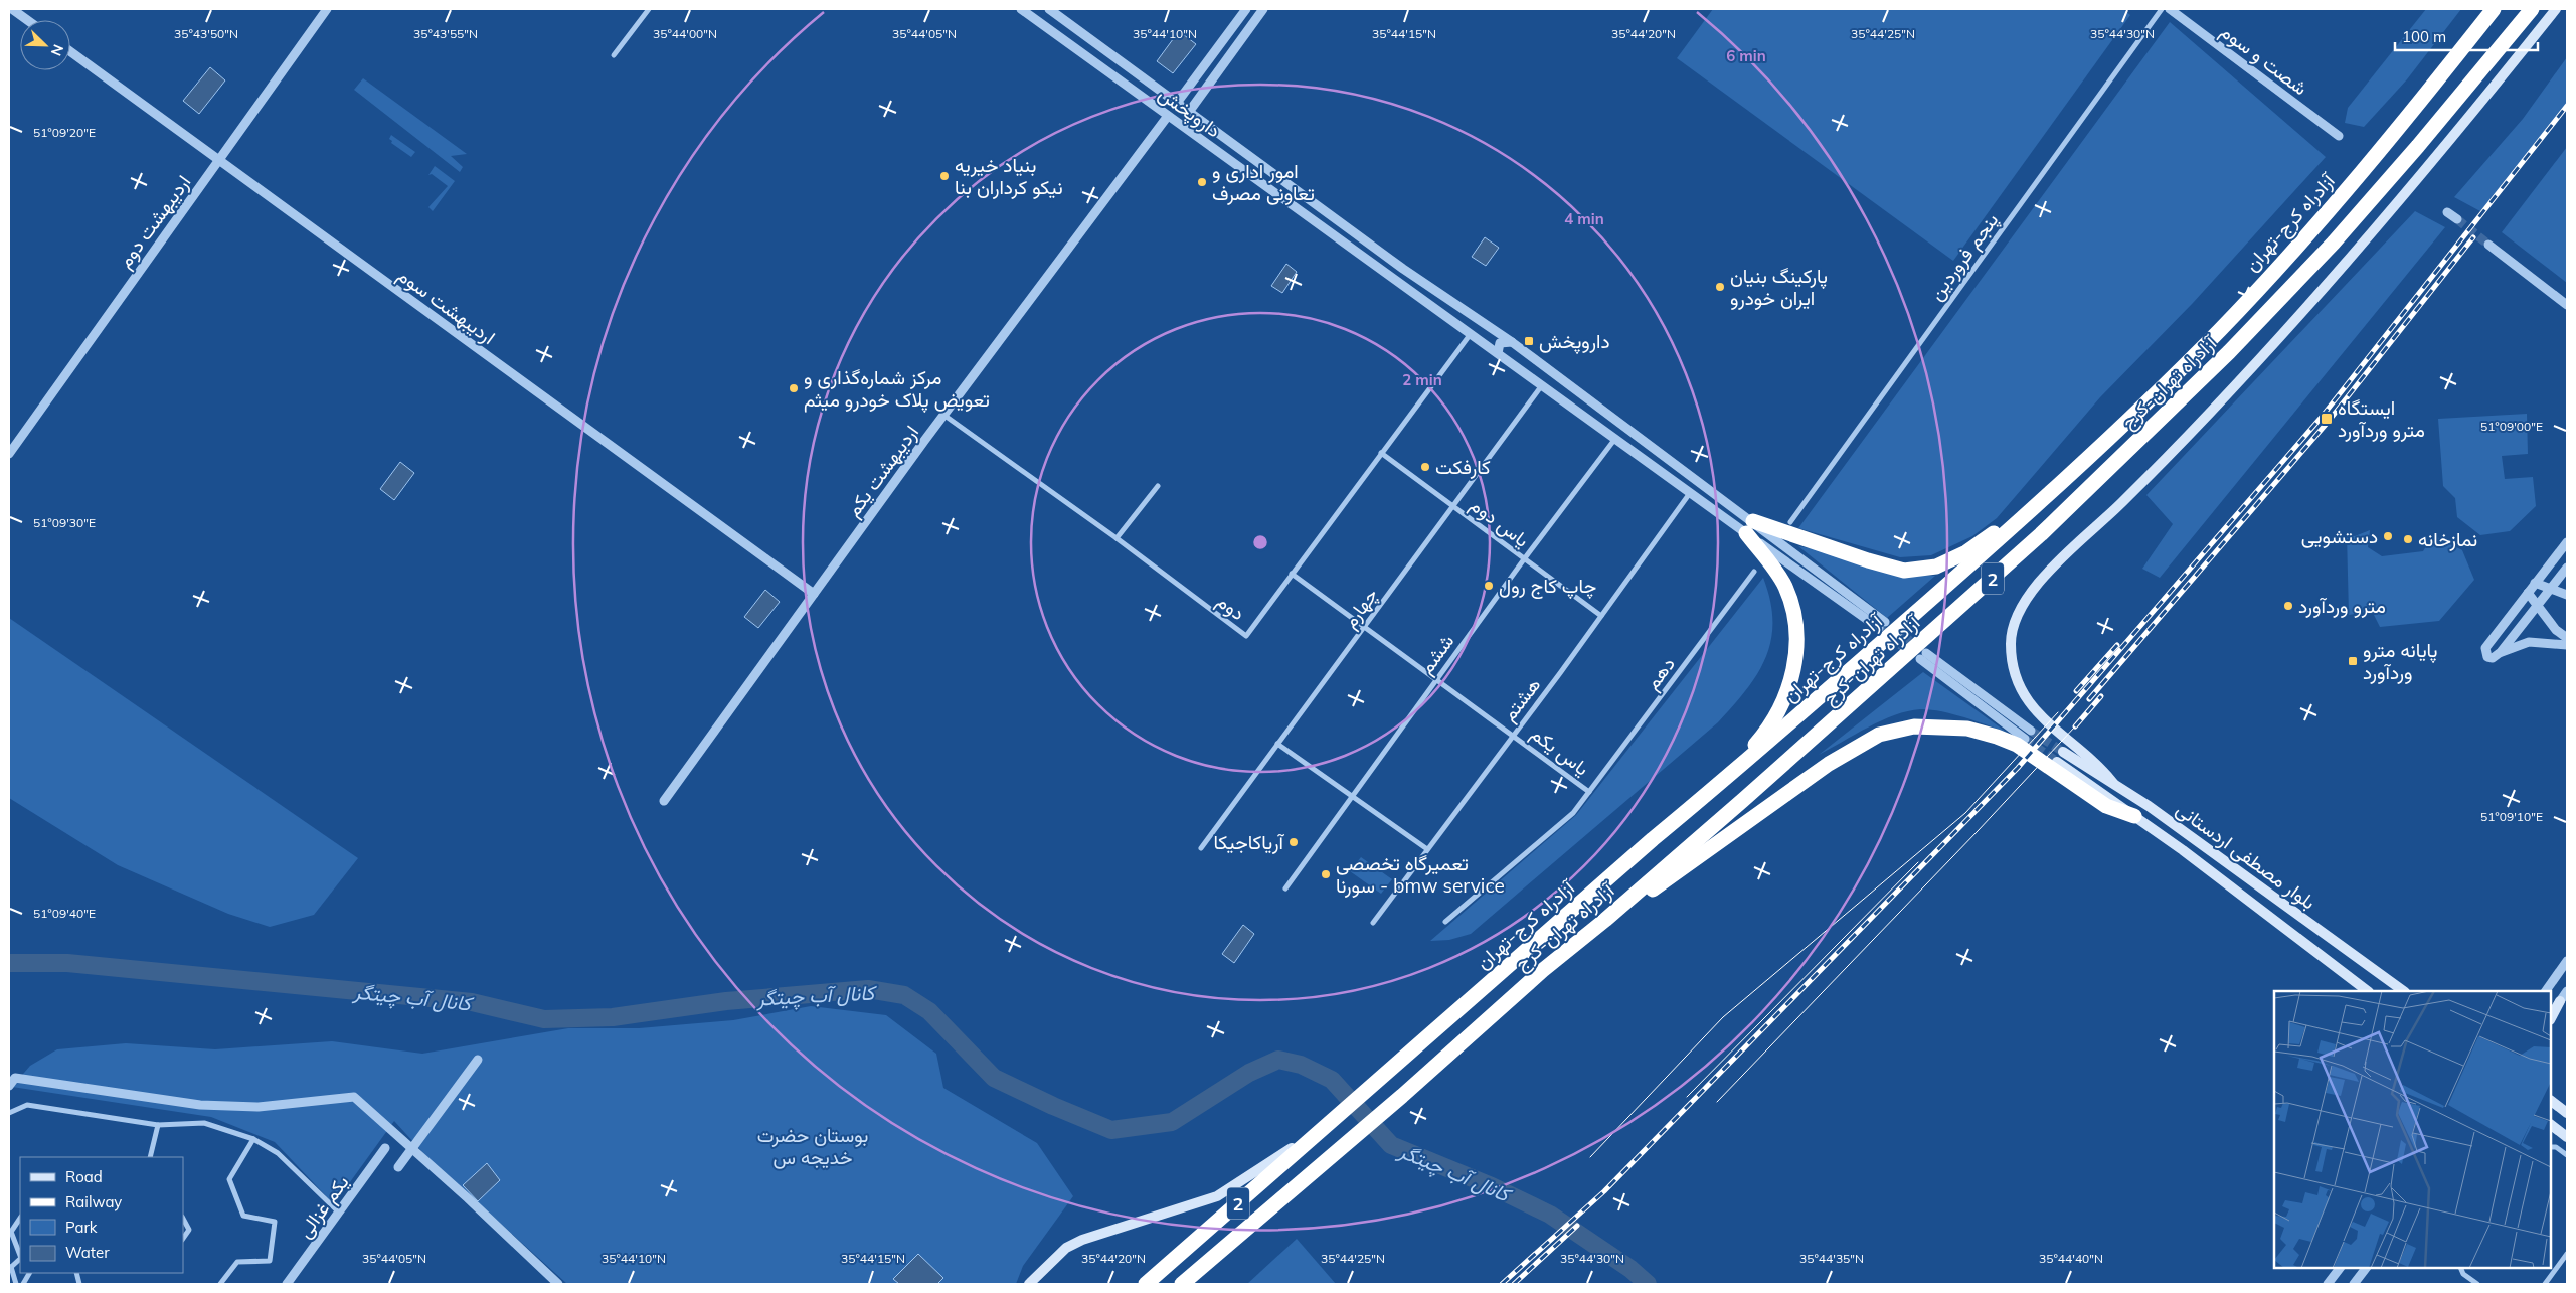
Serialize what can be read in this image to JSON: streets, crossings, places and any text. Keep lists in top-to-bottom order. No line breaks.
{"streets":{"highway":["آزادراه کرج-تهران","آزادراه تهران-کرج","2"],"main road":["بلوار مصطفی اردستانی"],"street":["شصت و سوم","داروپخش","اردیبهشت دوم","پنجم فروردین","اردیبهشت سوم","اردیبهشت یکم","یاس دوم","دوم","چهارم","ششم","دهم","هشتم","یاس یکم","یکم غزالی"]},"crossings":[["داروپخش","اردیبهشت یکم"],["داروپخش","دوم"],["داروپخش","چهارم"],["داروپخش","ششم"],["داروپخش","هشتم"],["اردیبهشت دوم","اردیبهشت سوم"],["اردیبهشت سوم","اردیبهشت یکم"],["اردیبهشت یکم","دوم"],["یاس دوم","دوم"],["یاس دوم","چهارم"],["یاس دوم","ششم"],["یاس دوم","هشتم"],["دوم","یاس یکم"],["چهارم","یاس یکم"],["ششم","یاس یکم"],["دهم","یاس یکم"],["هشتم","یاس یکم"]],"water":["کانال آب چیتگر"],"parks":["بوستان حضرت خدیجه س"],"places":{"other":["بنیاد خیریه نیکو کرداران بنا","امور اداری و تعاونی مصرف","پارکینگ بنیان ایران خودرو","مرکز شماره‌گذاری و تعویض پلاک خودرو میثم","کارفکت","دستشویی","نمازخانه","چاپ کاج رول","مترو وردآورد","آریاکاجیکا","تعمیرگاه تخصصی سورنا - bmw service"],"transit":["داروپخش","ایستگاه مترو وردآورد","پایانه مترو وردآورد"]},"legend":["Road","Railway","Park","Water"],"scale_bar":"100 m","north":"bottom right","coordinates":["35°43'50\"N","35°43'55\"N","35°44'00\"N","35°44'05\"N","35°44'10\"N","35°44'15\"N","35°44'20\"N","35°44'25\"N","35°44'30\"N","51°09'20\"E","51°09'00\"E","51°09'30\"E","51°09'10\"E","51°09'40\"E","35°44'35\"N","35°44'40\"N"],"rings":["6 min","4 min","2 min"]}
